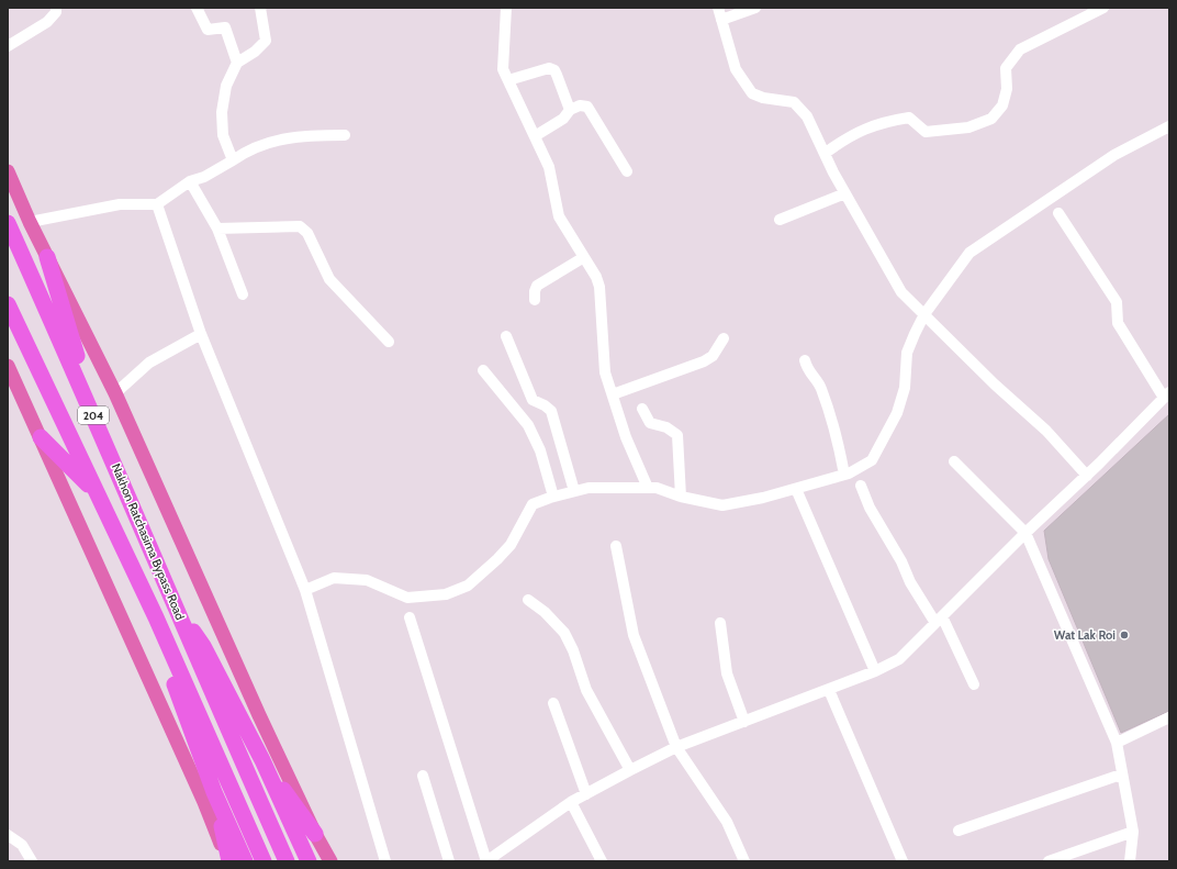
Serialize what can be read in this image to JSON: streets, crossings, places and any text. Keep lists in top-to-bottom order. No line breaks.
{"streets":{"highway":["204","Nakhon Ratchasima Bypass Road"]},"places":["Wat Lak Roi"]}
